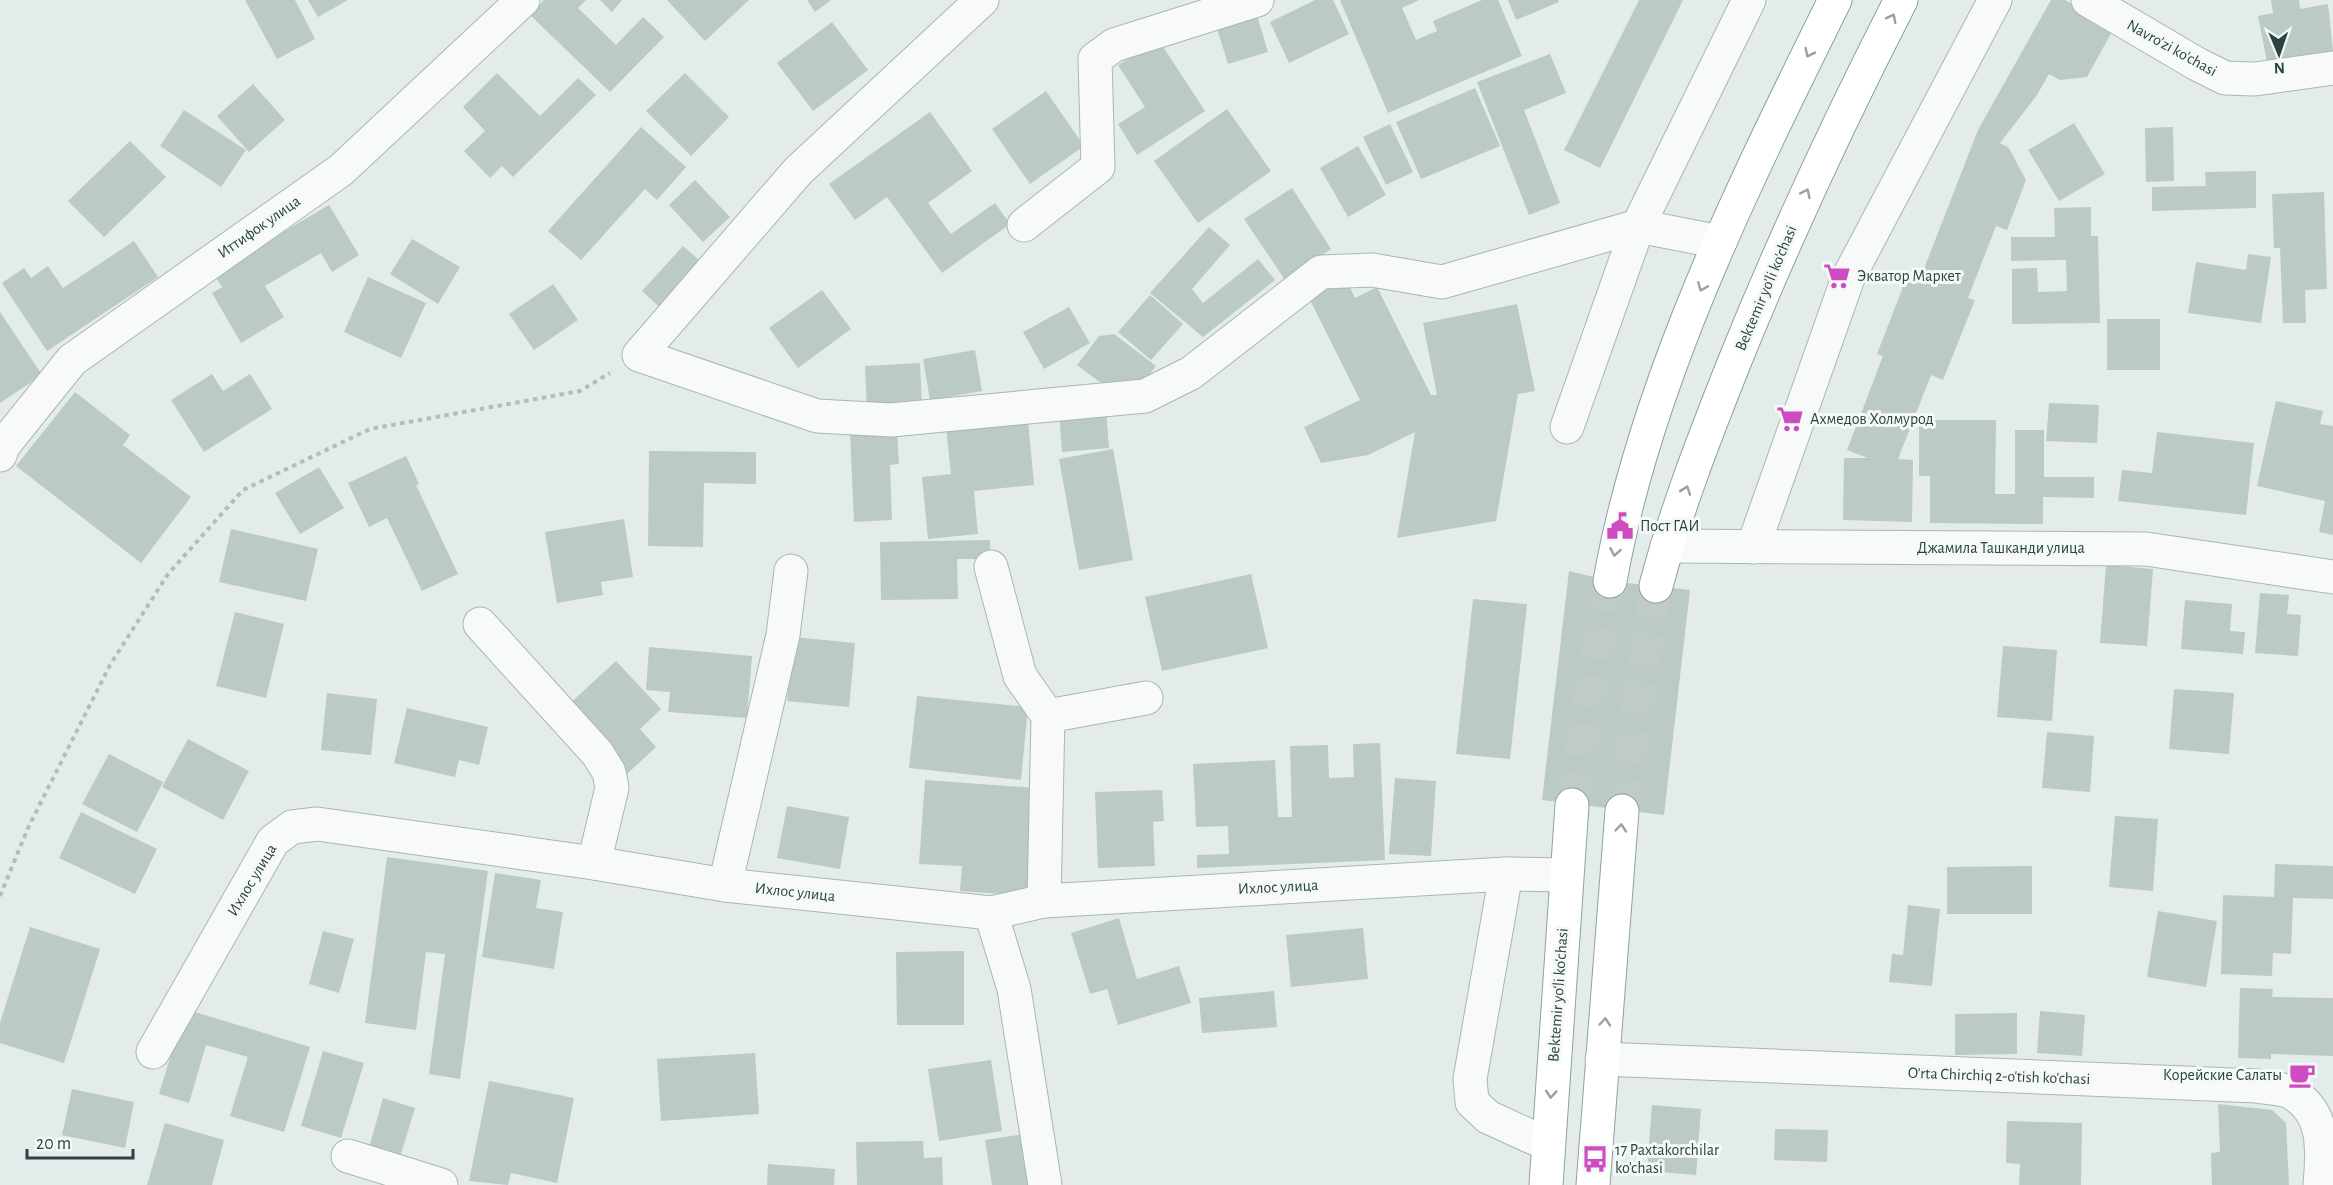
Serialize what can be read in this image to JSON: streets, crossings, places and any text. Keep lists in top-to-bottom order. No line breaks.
{"streets":{"highway":["Bektemir yo'li ko'chasi"],"street":["Navro'zi ko'chasi","Иттифок улица","Джамила Ташканди улица","Ихлос улица","O'rta Chirchiq 2-o'tish ko'chasi"]},"crossings":[["Bektemir yo'li ko'chasi","Джамила Ташканди улица"],["Bektemir yo'li ko'chasi","Ихлос улица"]],"places":{"supermarket":["Экватор Маркет","Ахмедов Холмурод"],"public building":["Пост ГАИ"],"cafe":["Корейские Салаты"],"bus stop":["17 Paxtakorchilar ko'chasi"]},"scale_bar":"20 m","north":"bottom"}
